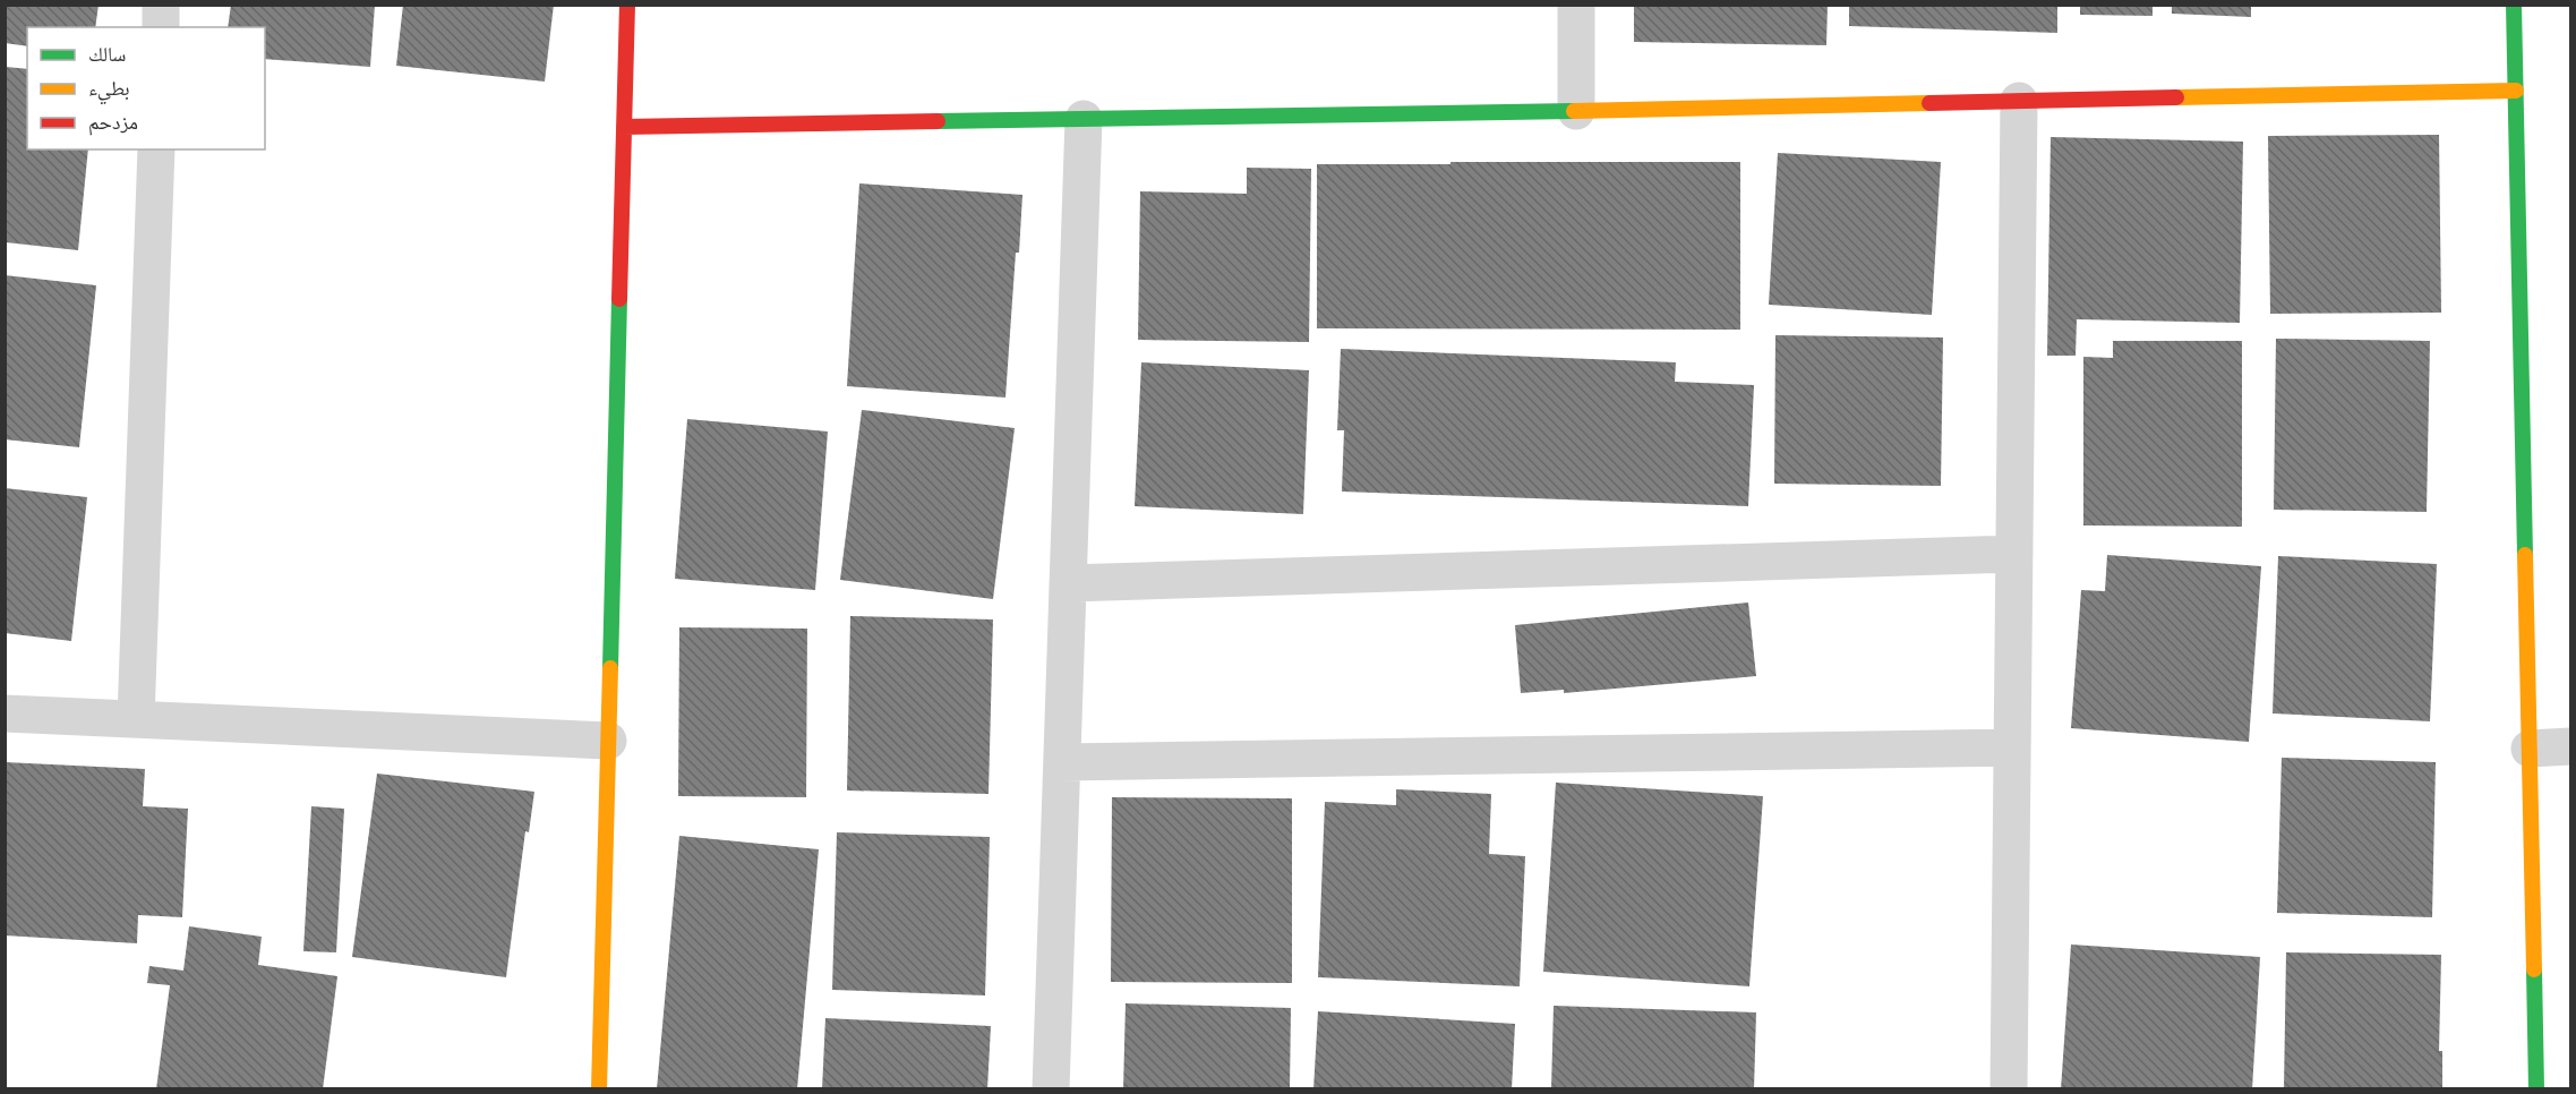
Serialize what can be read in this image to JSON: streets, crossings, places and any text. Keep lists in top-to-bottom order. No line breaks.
{"legend":["سالك","بطيء","مزدحم"]}
